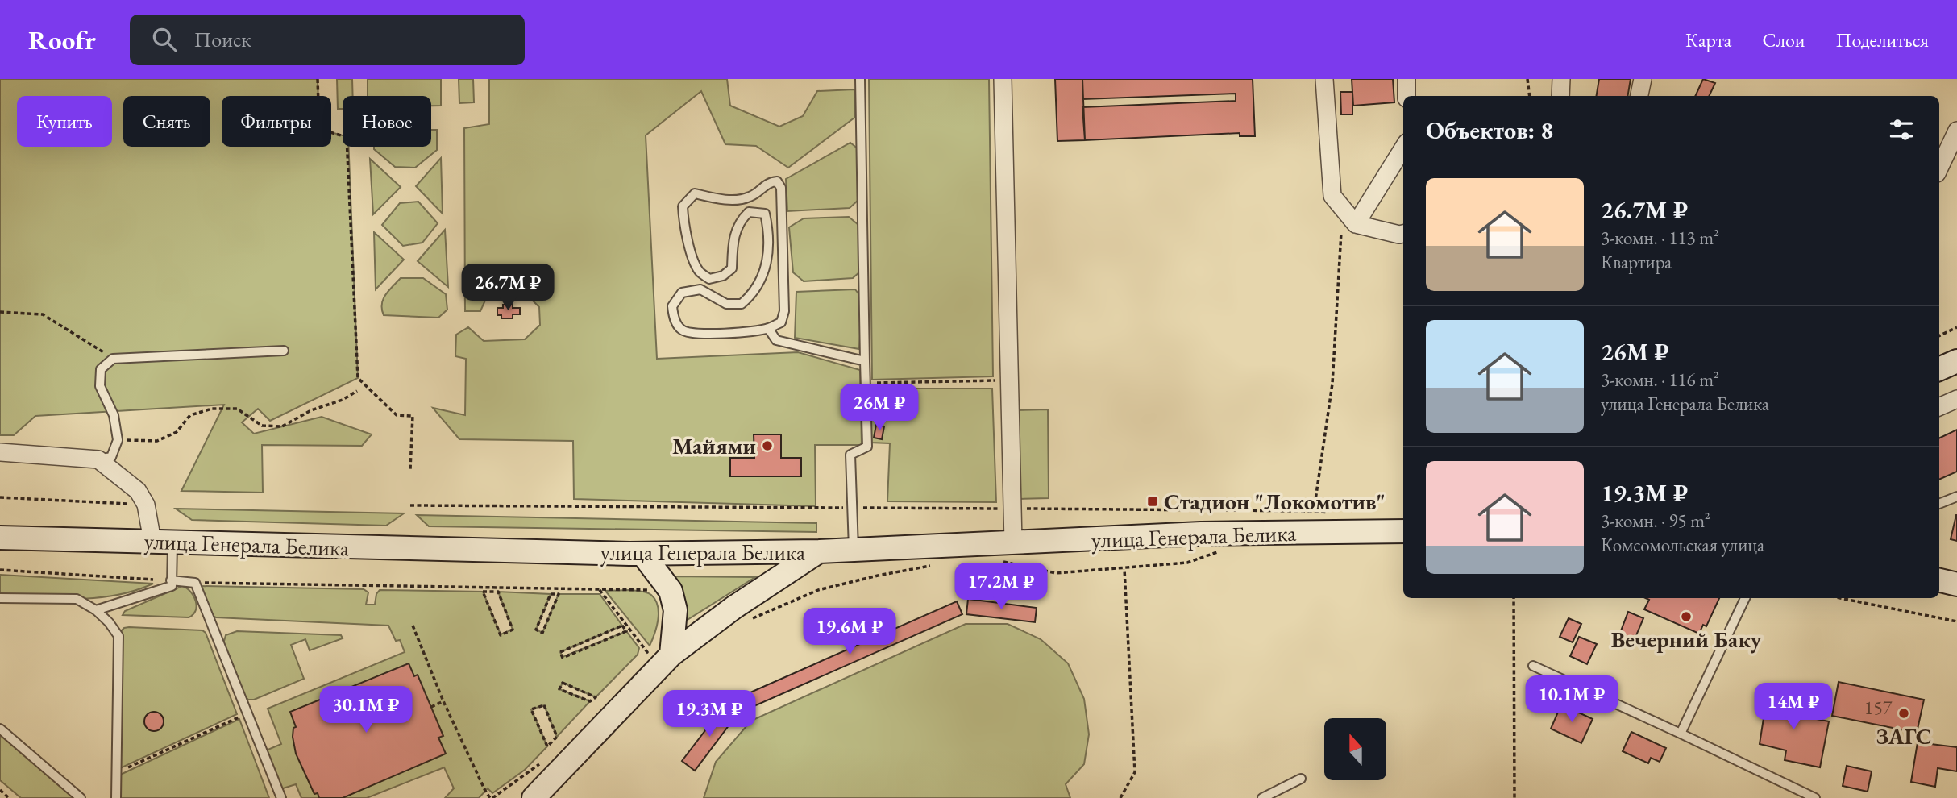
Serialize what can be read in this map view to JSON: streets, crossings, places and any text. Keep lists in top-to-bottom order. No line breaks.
{"streets":{"main road":["улица Генерала Белика"]},"places":{"other":["Майями","Вечерний Баку","ЗАГС"],"transit":["Стадион \"Локомотив\""]},"house_numbers":["157"],"north":"top","page":{"header":"Roofr","search":"Поиск","nav":["Карта","Слои","Поделиться"],"chip":["Купить","Снять","Фильтры","Новое"],"heading":"Объектов: 8","list":[{"name":"26.7M ₽","note":"3-комн. · 113 m² · Квартира"},{"name":"26M ₽","note":"3-комн. · 116 m² · улица Генерала Белика"},{"name":"19.3M ₽","note":"3-комн. · 95 m² · Комсомольская улица"}],"price":["26.7M ₽","26M ₽","17.2M ₽","19.6M ₽","10.1M ₽","14M ₽","30.1M ₽","19.3M ₽"]}}
